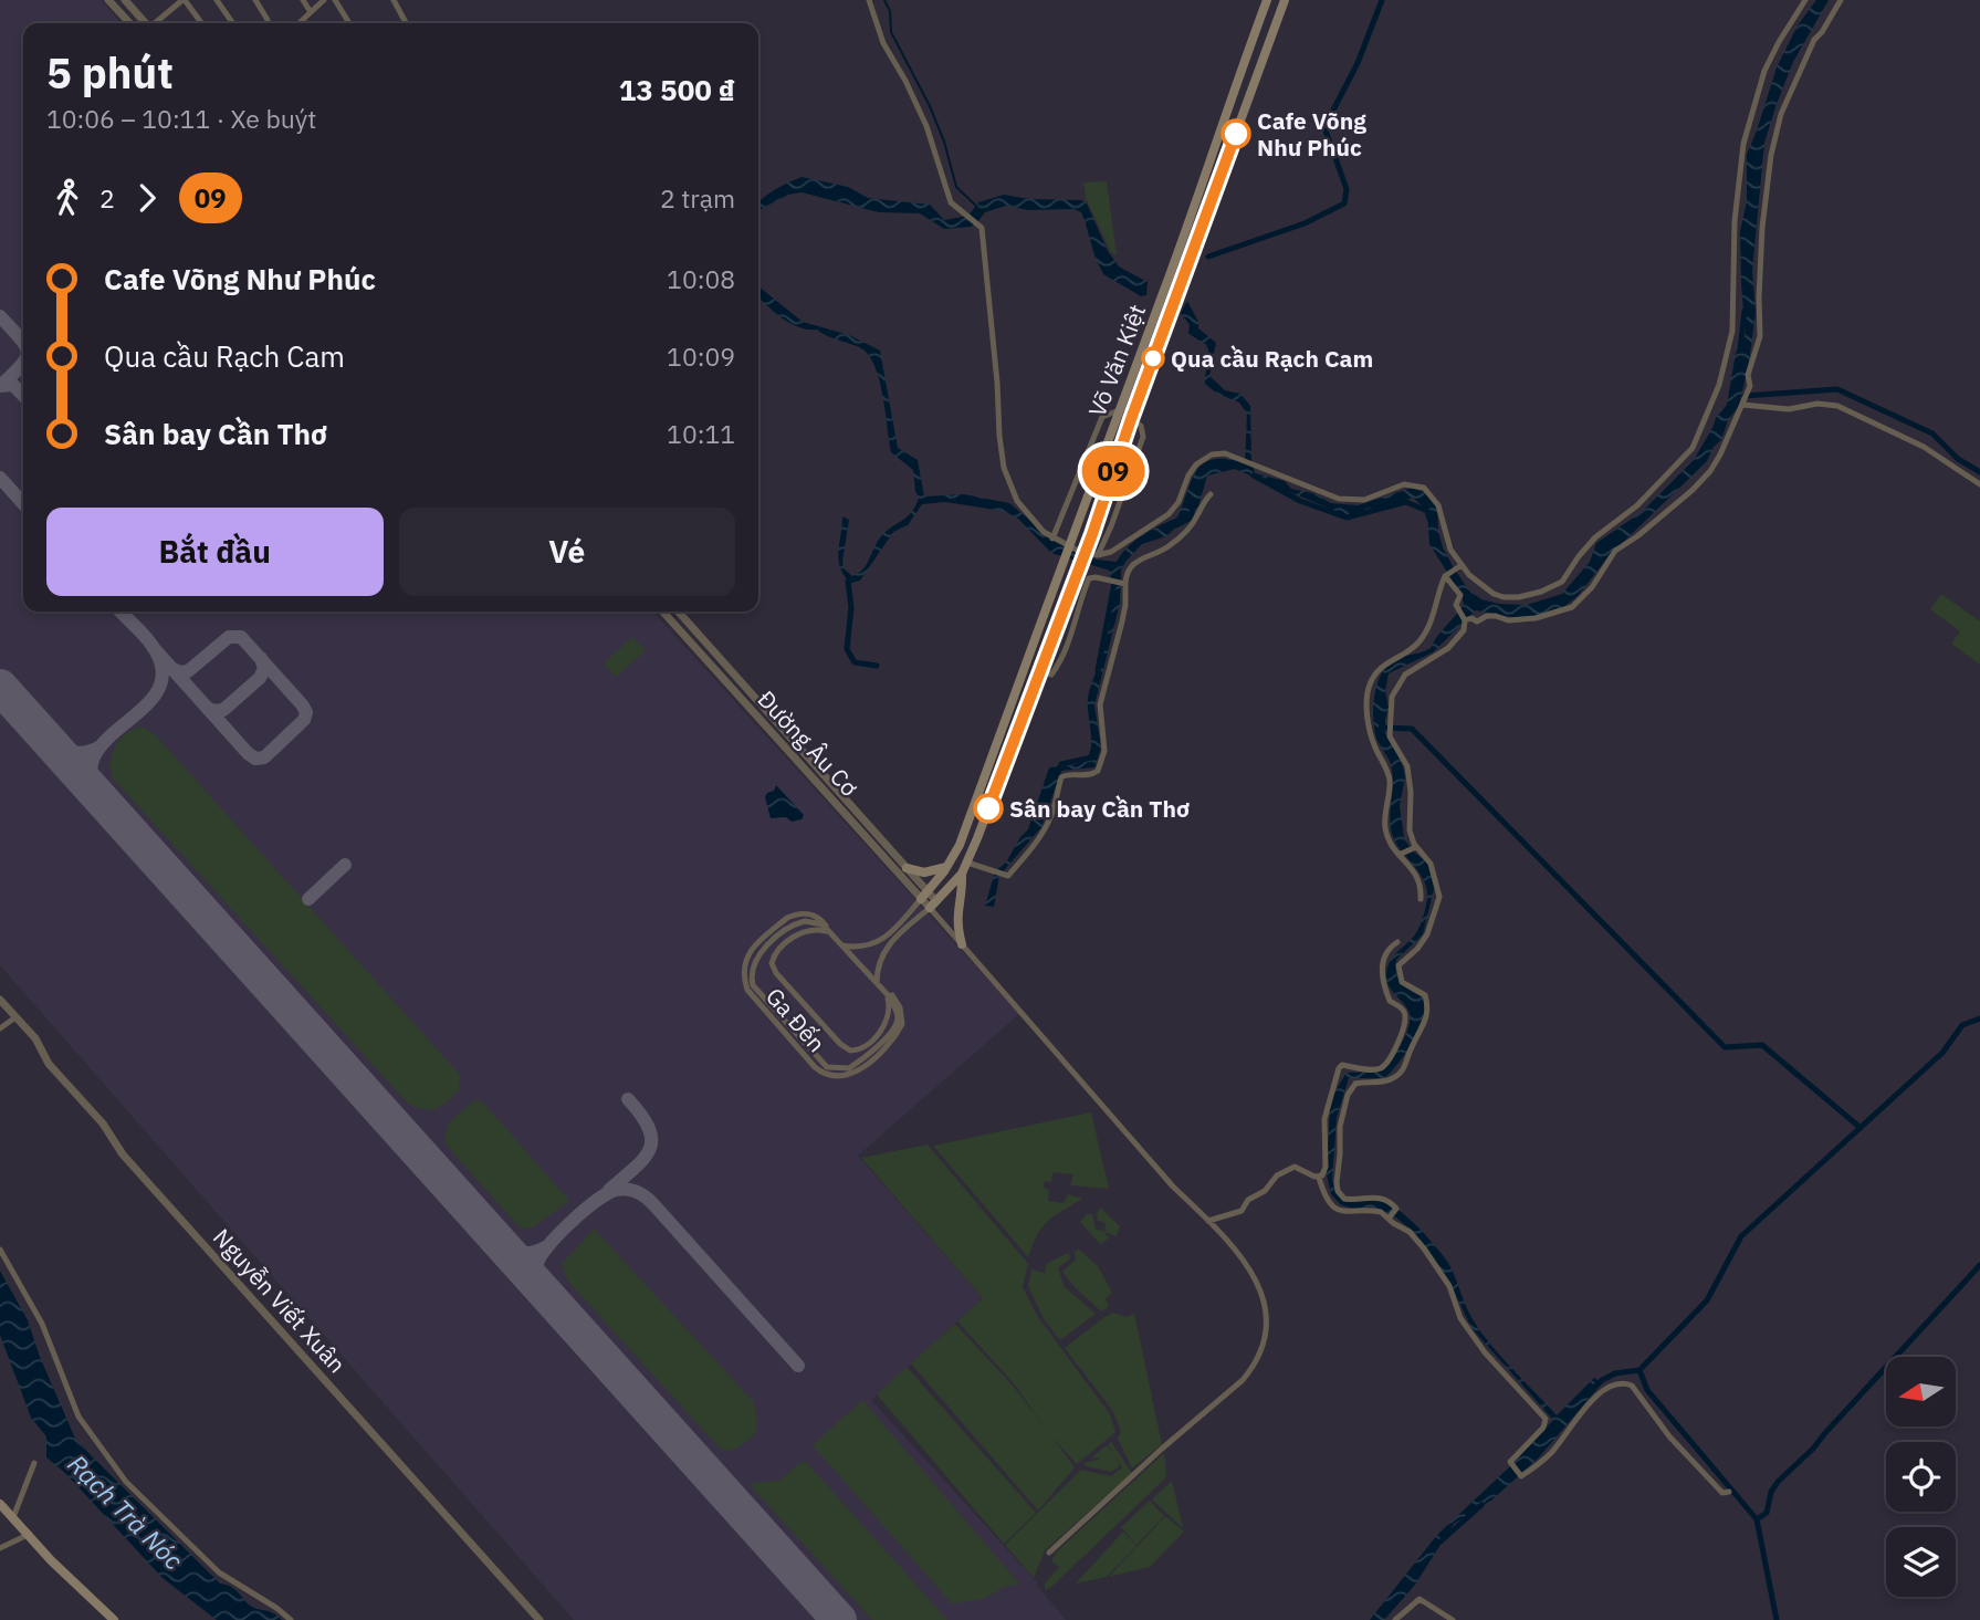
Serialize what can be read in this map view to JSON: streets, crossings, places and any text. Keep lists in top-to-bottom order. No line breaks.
{"streets":{"main road":["Võ Văn Kiệt"],"street":["Đường Âu Cơ","Nguyễn Viết Xuân"]},"crossings":[["Võ Văn Kiệt","Đường Âu Cơ"]],"water":["Rạch Trà Nóc"],"places":["Cafe Võng Như Phúc","Qua cầu Rạch Cam","Sân bay Cần Thơ"],"lines":["bus line 09"],"north":"left","page":{"on_map":"09","heading":["5 phút","10:06 – 10:11 · Xe buýt","13 500 ₫"],"legs":["2","09","2 trạm"],"list":[{"name":"Cafe Võng Như Phúc","value":"10:08"},{"name":"Qua cầu Rạch Cam","value":"10:09"},{"name":"Sân bay Cần Thơ","value":"10:11"}],"buttons":["Bắt đầu","Vé"]}}
